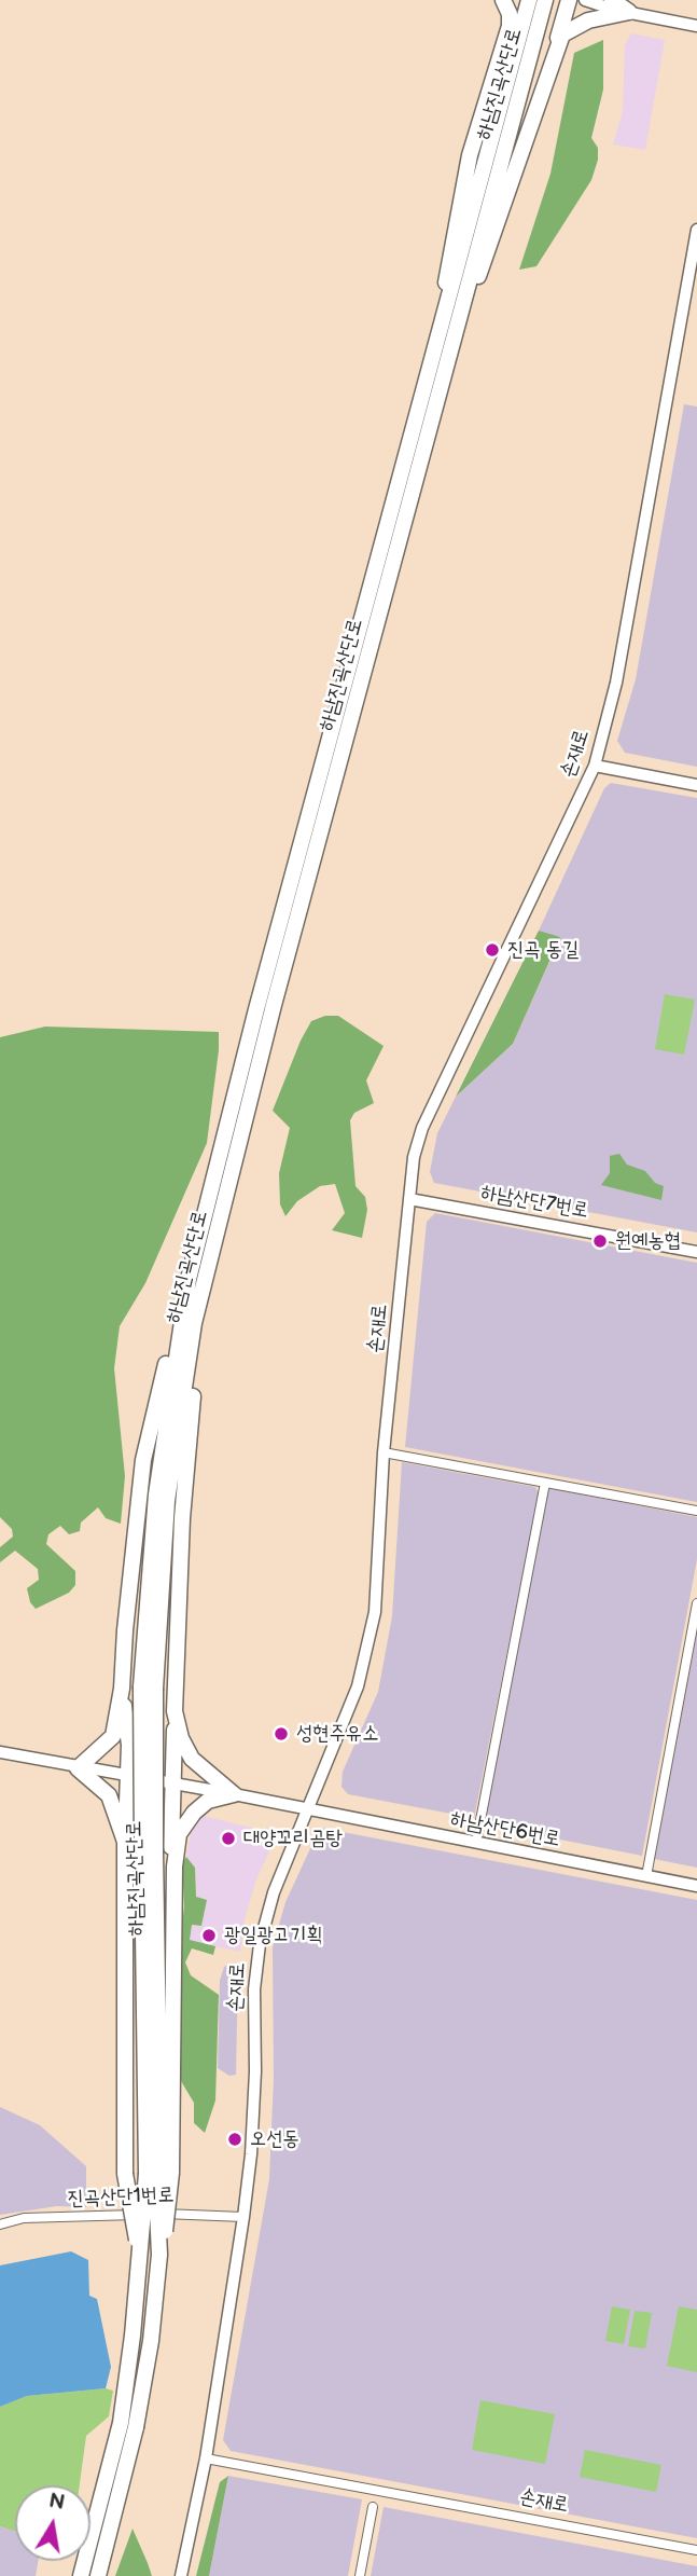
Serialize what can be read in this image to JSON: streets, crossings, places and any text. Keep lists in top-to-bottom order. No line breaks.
{"streets":{"highway":["하남진곡산단로"],"main road":["손재로","하남산단7번로","하남산단6번로"],"street":["진곡산단1번로"]},"crossings":[["손재로","하남산단7번로"],["손재로","하남산단6번로"],["손재로","진곡산단1번로"]],"places":["진곡 동길","원예농협","성현주유소","대양꼬리곰탕","광일광고기획","오선동"],"north":"top"}
